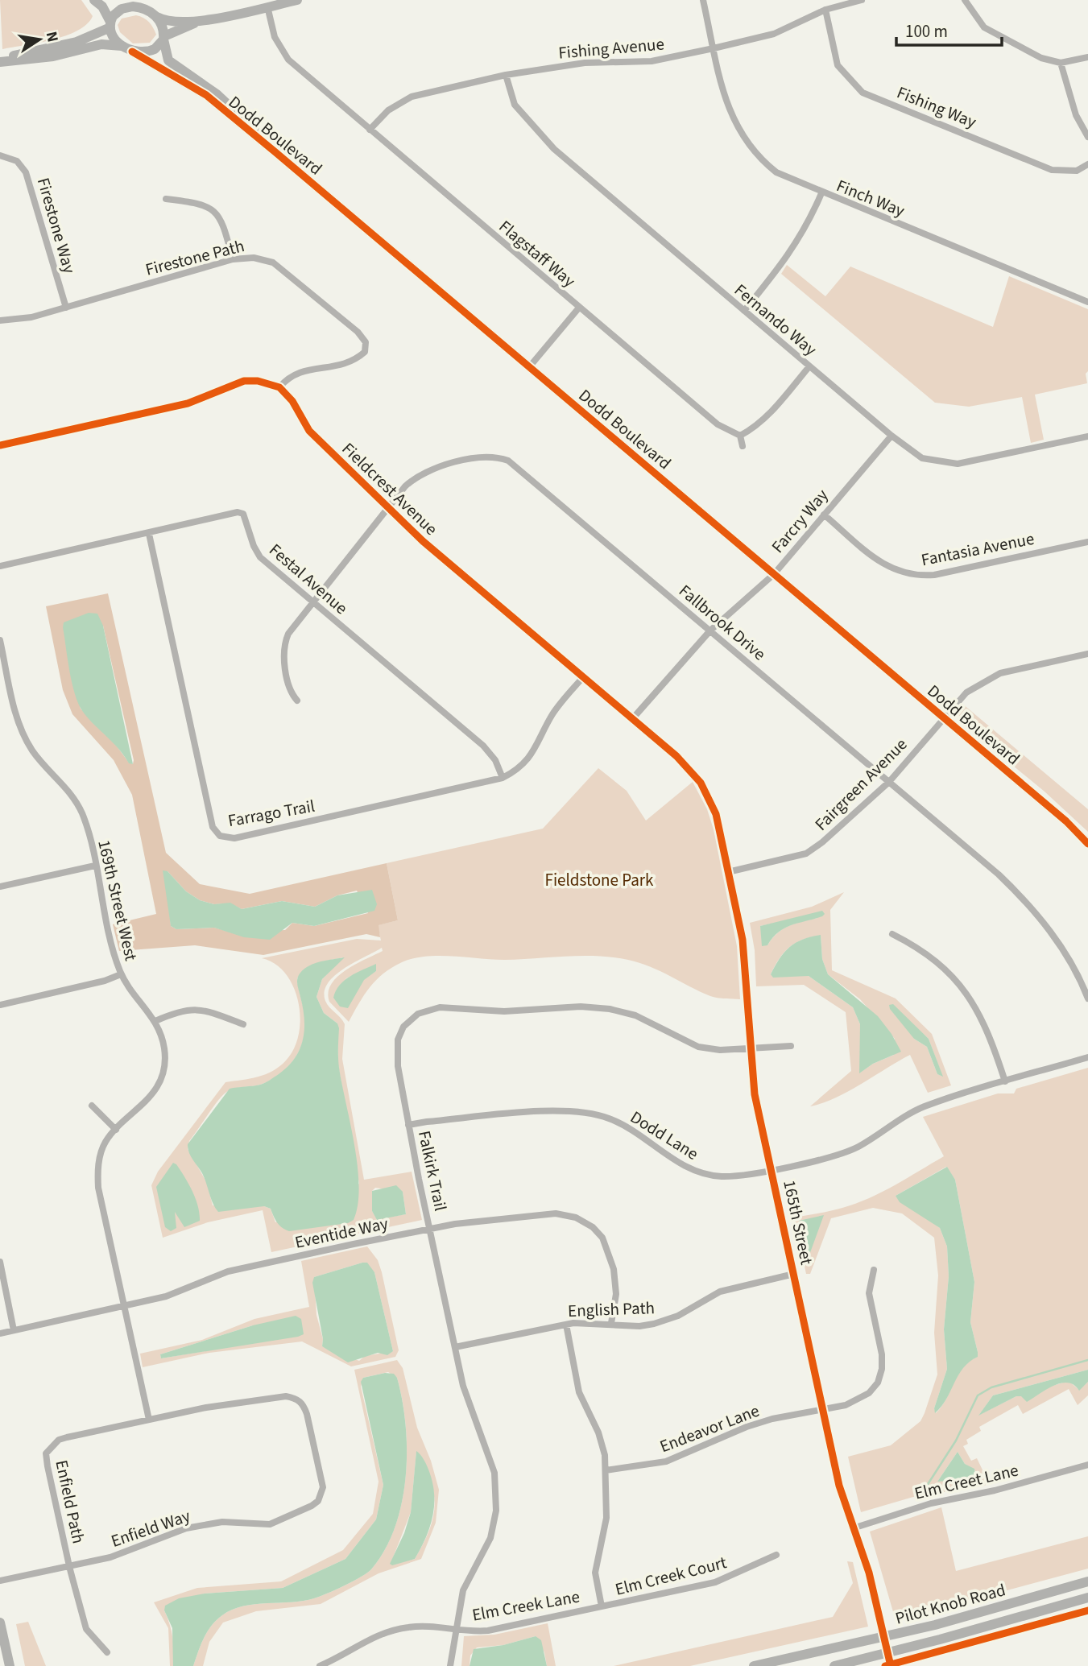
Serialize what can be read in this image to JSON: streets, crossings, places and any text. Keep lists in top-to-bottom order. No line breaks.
{"streets":{"street":["Fishing Avenue","Fishing Way","Dodd Boulevard","Finch Way","Firestone Way","Flagstaff Way","Firestone Path","Fernando Way","Fieldcrest Avenue","Farcry Way","Fantasia Avenue","Festal Avenue","Fallbrook Drive","Fairgreen Avenue","Farrago Trail","169th Street West","Dodd Lane","Falkirk Trail","165th Street","Eventide Way","English Path","Endeavor Lane","Elm Creet Lane","Enfield Path","Enfield Way","Elm Creek Court","Pilot Knob Road","Elm Creek Lane"]},"crossings":[["Fishing Avenue","Fishing Way"],["Fishing Avenue","Finch Way"],["Fishing Avenue","Flagstaff Way"],["Fishing Avenue","Fernando Way"],["Dodd Boulevard","Farcry Way"],["Dodd Boulevard","Fairgreen Avenue"],["Firestone Way","Firestone Path"],["Firestone Path","Fieldcrest Avenue"],["Fernando Way","Farcry Way"],["Fieldcrest Avenue","Farcry Way"],["Fieldcrest Avenue","Fallbrook Drive"],["Fieldcrest Avenue","Farrago Trail"],["Fieldcrest Avenue","165th Street"],["Farcry Way","Fantasia Avenue"],["Farcry Way","Fallbrook Drive"],["Festal Avenue","Fallbrook Drive"],["Festal Avenue","Farrago Trail"],["Fallbrook Drive","Fairgreen Avenue"],["Fairgreen Avenue","165th Street"],["169th Street West","Eventide Way"],["169th Street West","Enfield Path"],["169th Street West","Enfield Way"],["Dodd Lane","Falkirk Trail"],["Dodd Lane","165th Street"],["Falkirk Trail","165th Street"],["Falkirk Trail","Eventide Way"],["Falkirk Trail","English Path"],["Falkirk Trail","Elm Creek Lane"],["165th Street","English Path"],["165th Street","Endeavor Lane"],["165th Street","Elm Creet Lane"],["165th Street","Pilot Knob Road"],["Eventide Way","English Path"],["Enfield Path","Enfield Way"],["Elm Creek Court","Elm Creek Lane"]],"parks":["Fieldstone Park"],"scale_bar":"100 m","north":"right"}
